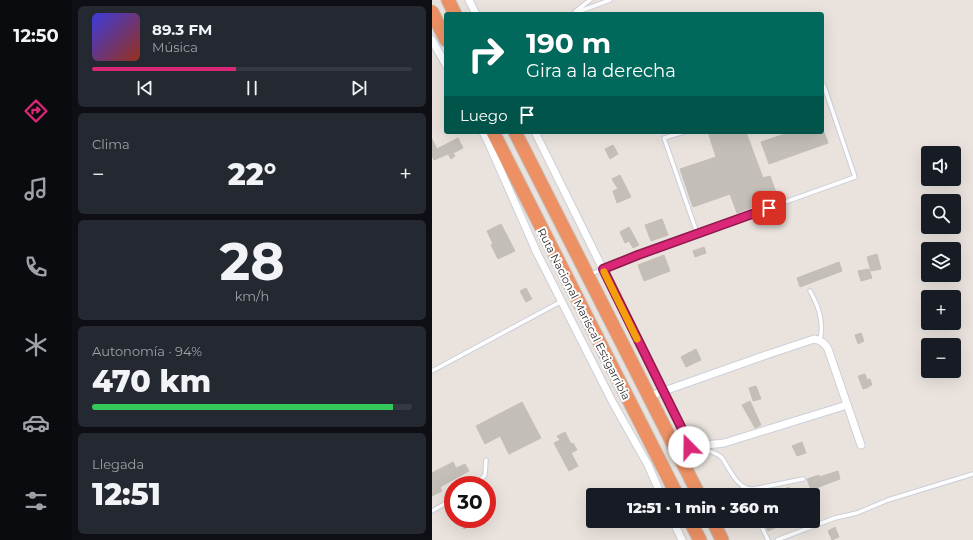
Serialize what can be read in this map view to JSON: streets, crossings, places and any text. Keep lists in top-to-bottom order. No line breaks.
{"streets":{"highway":["Ruta Nacional Mariscal Estigarribia"]},"page":{"tabs":"12:50","turn":["190 m","Gira a la derecha"],"song":["89.3 FM","Música"],"then":"Luego","tile":["Clima",["28","km/h"],["Autonomía · 94%","470 km"],["Llegada","12:51"]],"map_buttons":["+","−"],"heat":["−","22°","+"],"limit":"30","trip":"12:51 · 1 min · 360 m"}}
